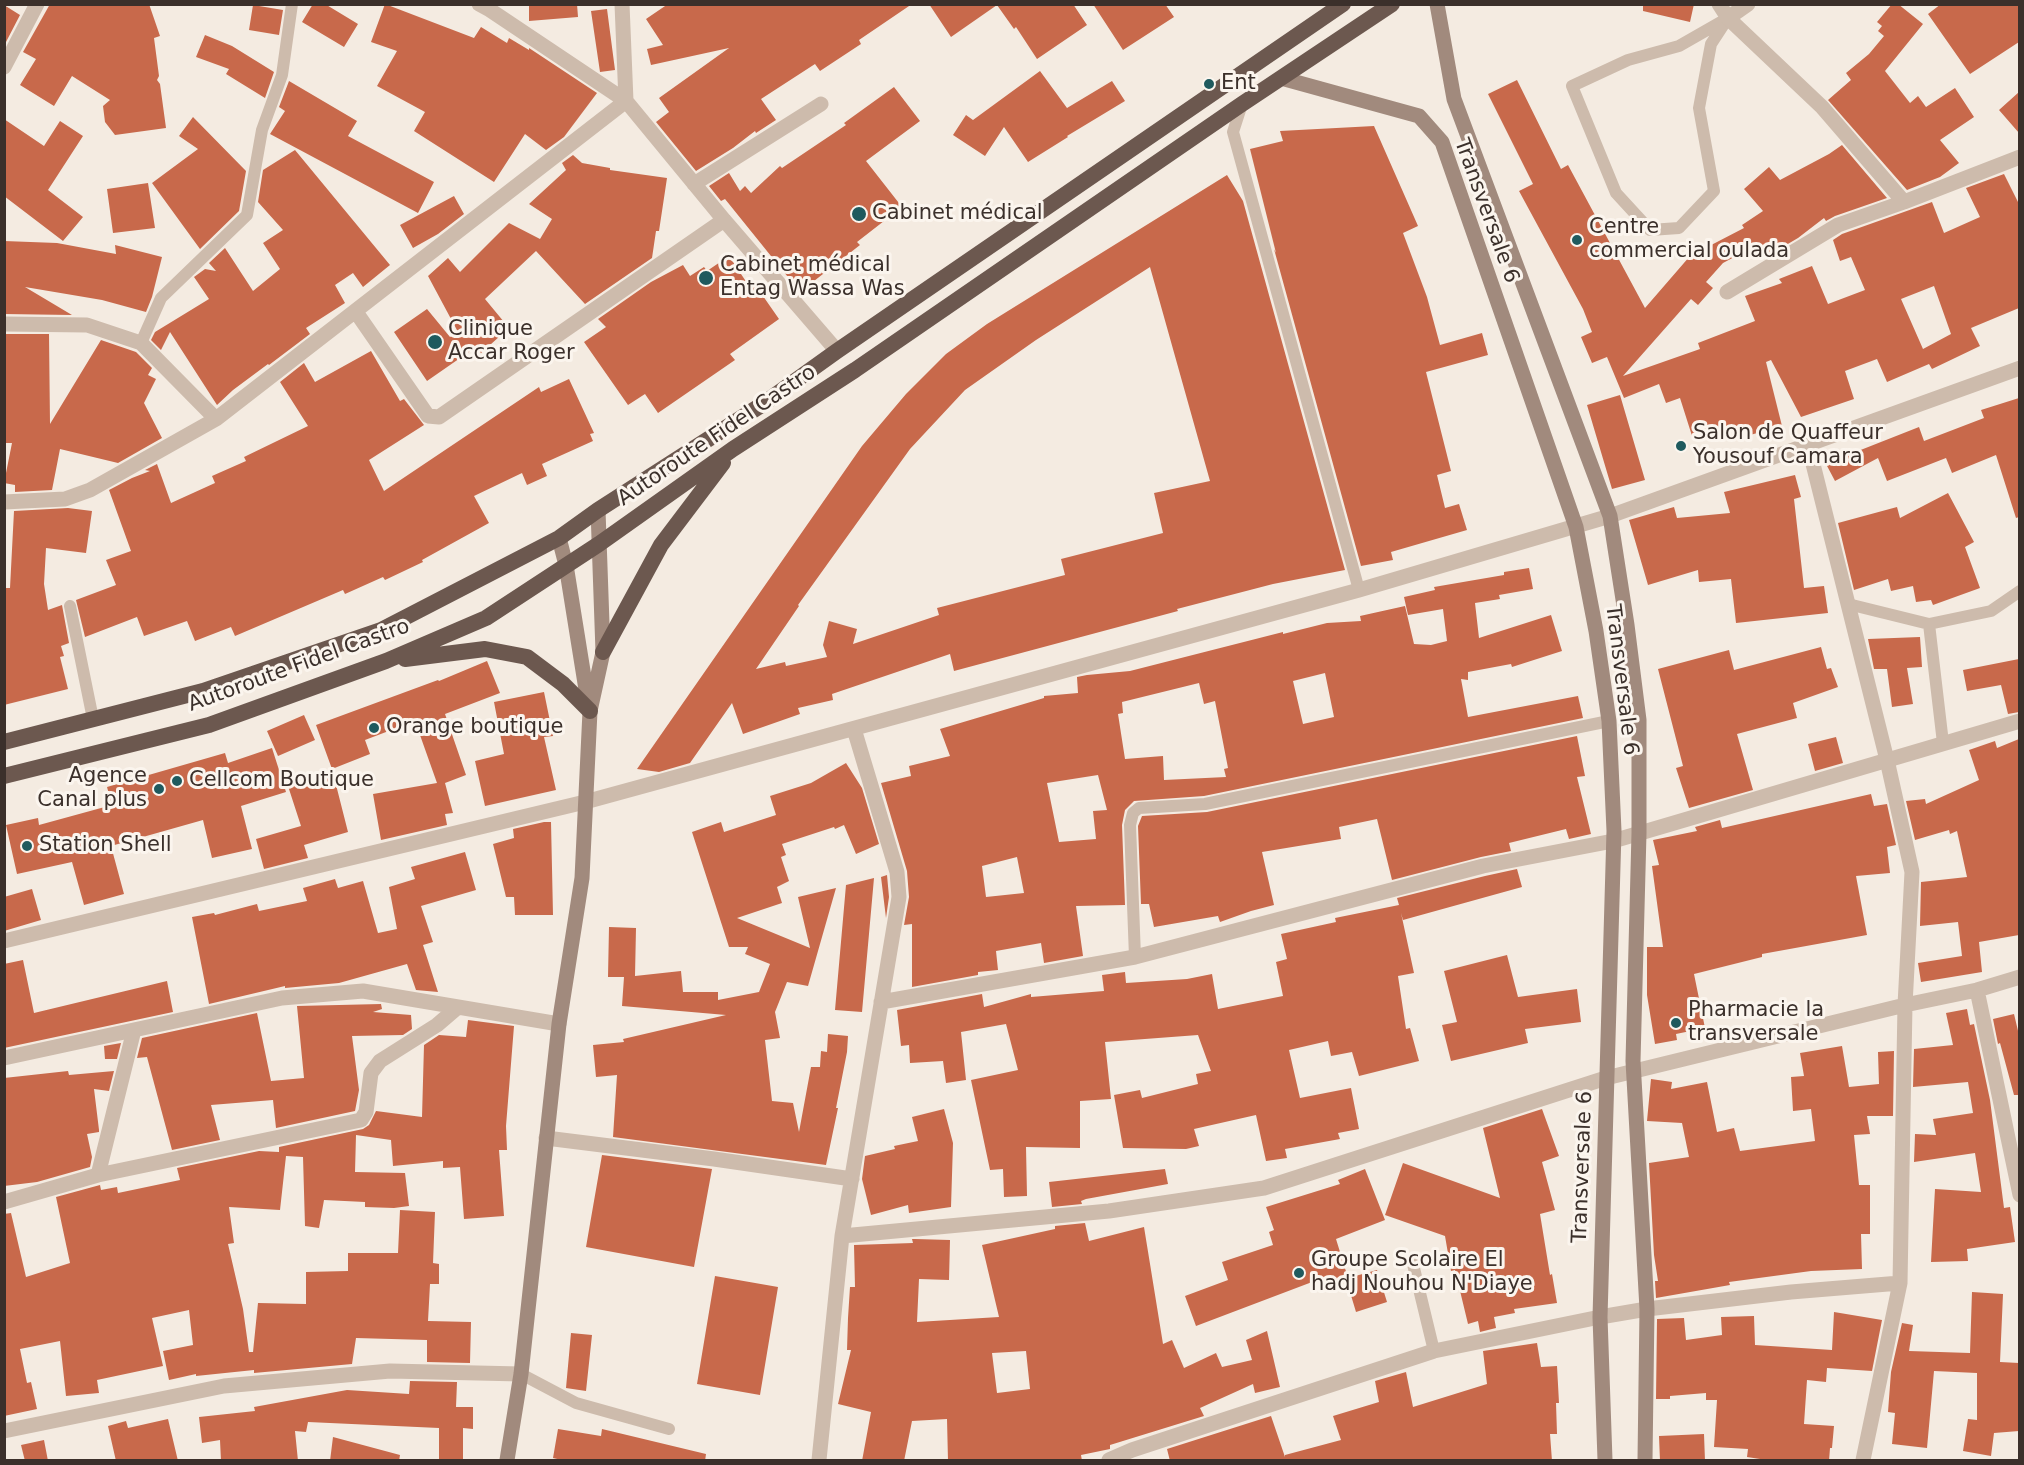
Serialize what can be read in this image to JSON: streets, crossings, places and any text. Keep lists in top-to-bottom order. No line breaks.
{"streets":{"highway":["Autoroute Fidel Castro"],"main road":["Transversale 6"]},"crossings":[["Transversale 6","Autoroute Fidel Castro"]],"places":["Ent","Cabinet médical","Centre commercial oulada","Cabinet médical Entag Wassa Was","Clinique Accar Roger","Salon de Quaffeur Yousouf Camara","Orange boutique","Cellcom Boutique","Agence Canal plus","Station Shell","Pharmacie la transversale","Groupe Scolaire El hadj Nouhou N'Diaye"]}
